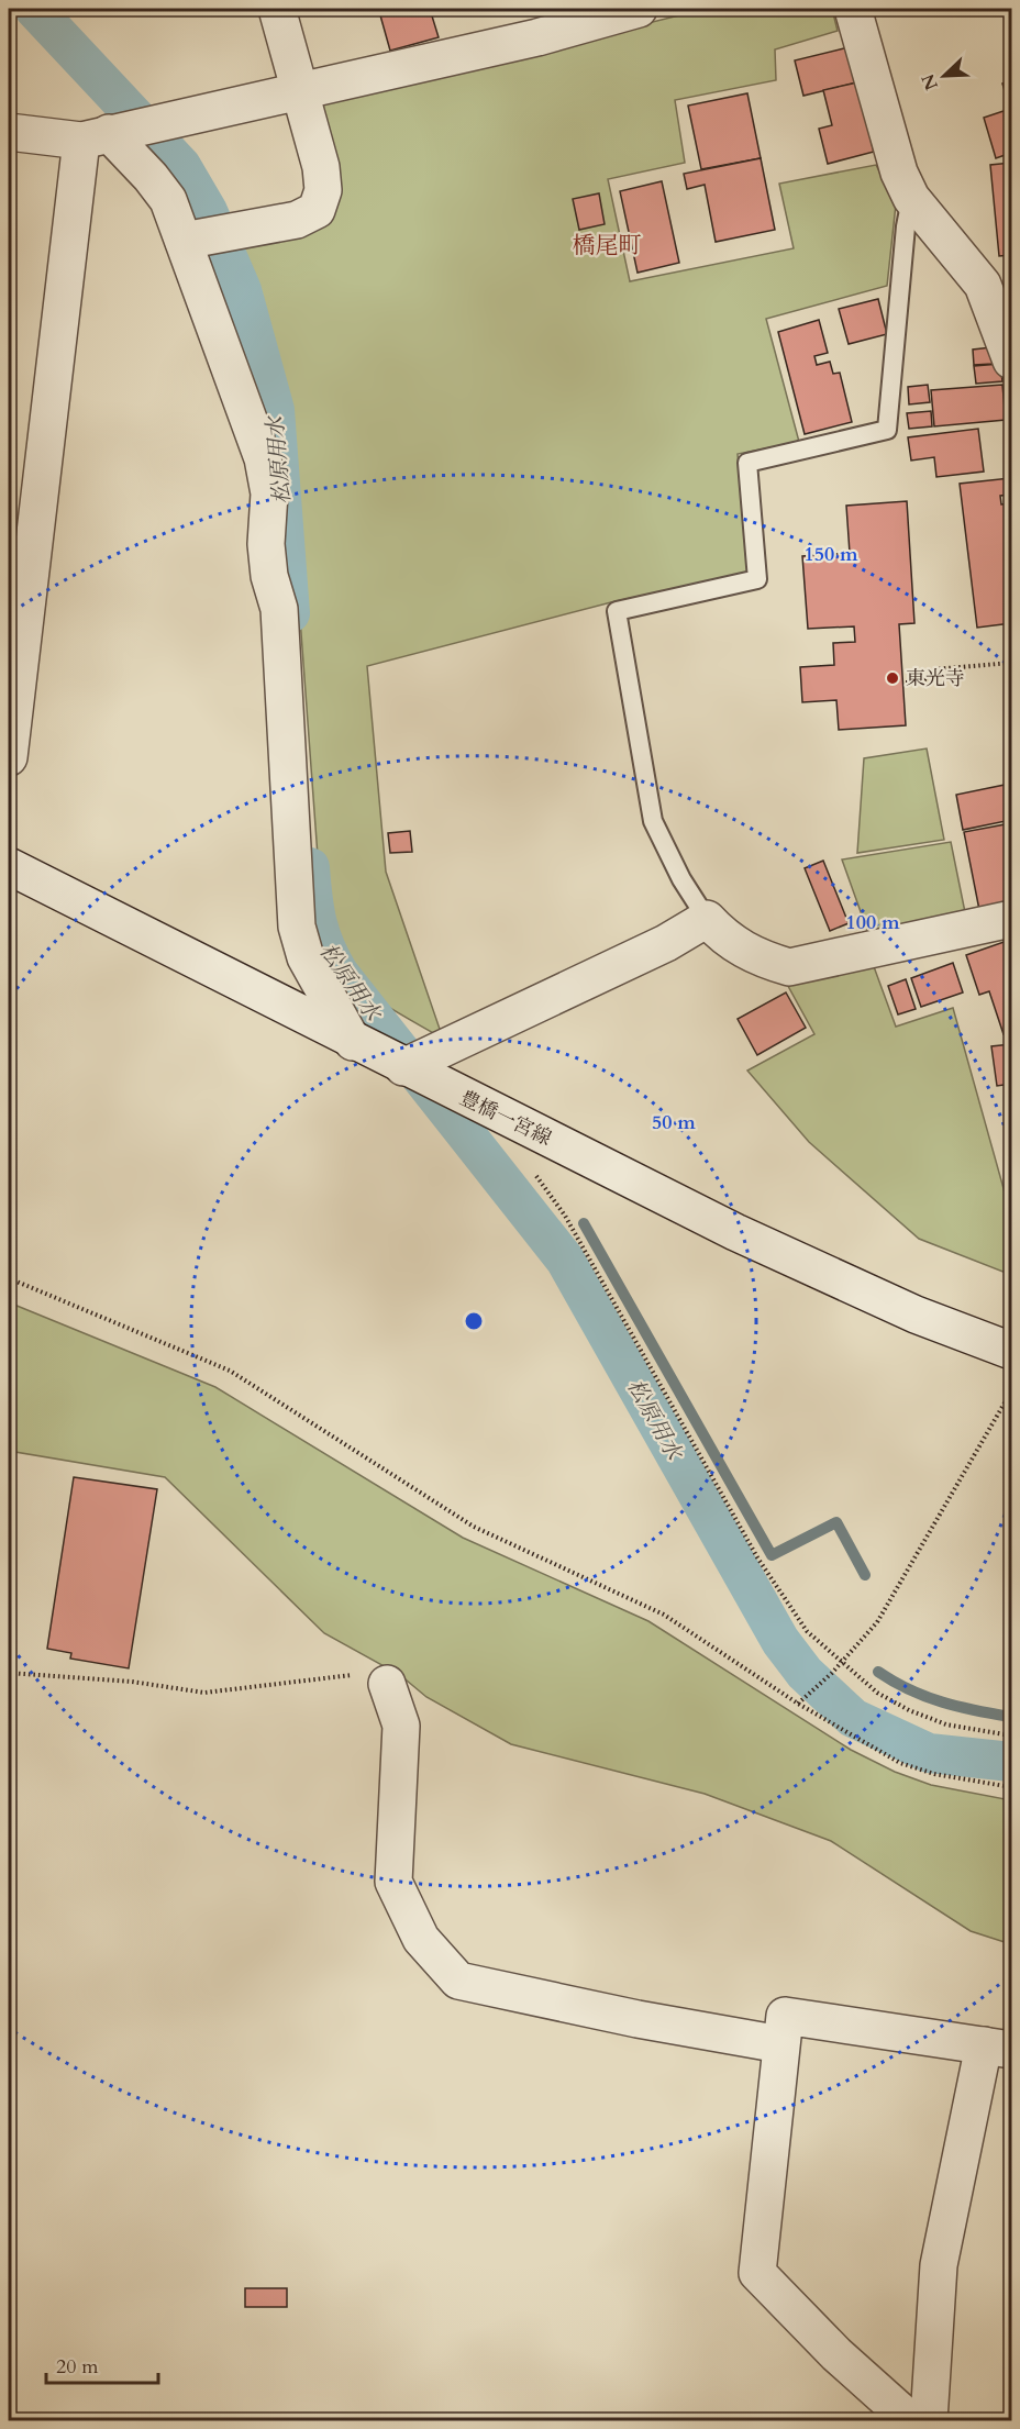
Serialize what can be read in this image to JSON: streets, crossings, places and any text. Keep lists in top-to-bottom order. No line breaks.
{"streets":{"street":["豊橋一宮線"]},"districts":["橋尾町"],"water":["松原用水"],"places":["東光寺"],"scale_bar":"20 m","north":"bottom left","rings":["150 m","100 m","50 m"]}
